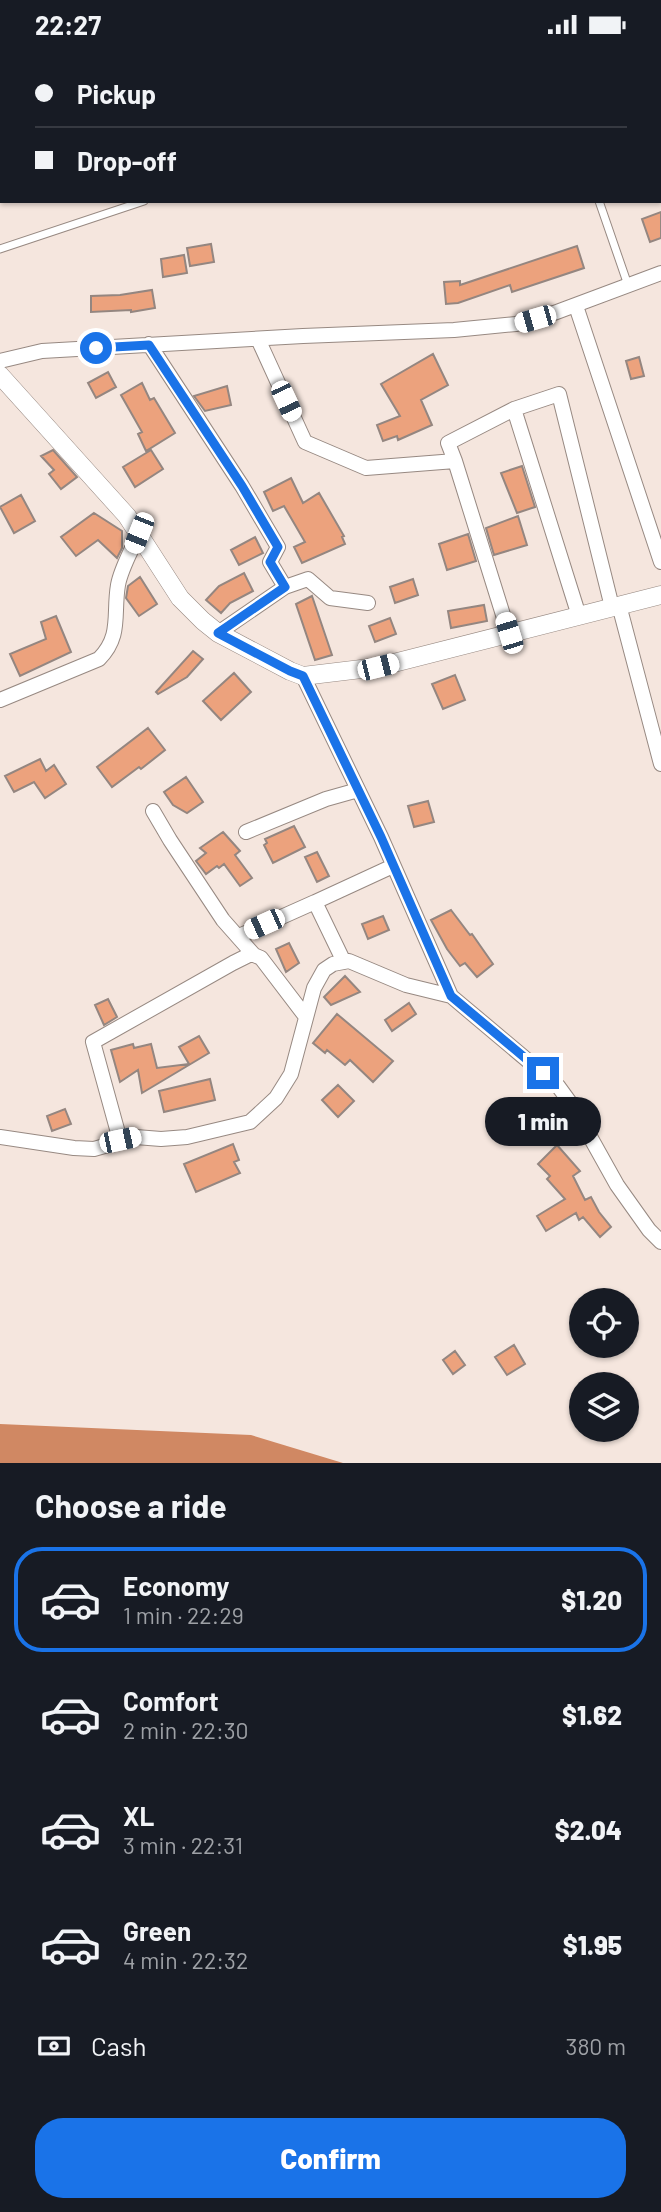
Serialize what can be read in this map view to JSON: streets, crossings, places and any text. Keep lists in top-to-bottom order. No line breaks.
{"page":{"status":"22:27","banner":["Pickup","Drop-off"],"bubble":"1 min","heading":"Choose a ride","list":[{"name":"Economy","note":"1 min · 22:29","value":"$1.20"},{"name":"Comfort","note":"2 min · 22:30","value":"$1.62"},{"name":"XL","note":"3 min · 22:31","value":"$2.04"},{"name":"Green","note":"4 min · 22:32","value":"$1.95"}],"pay":["Cash","380 m"],"buttons":"Confirm"}}
